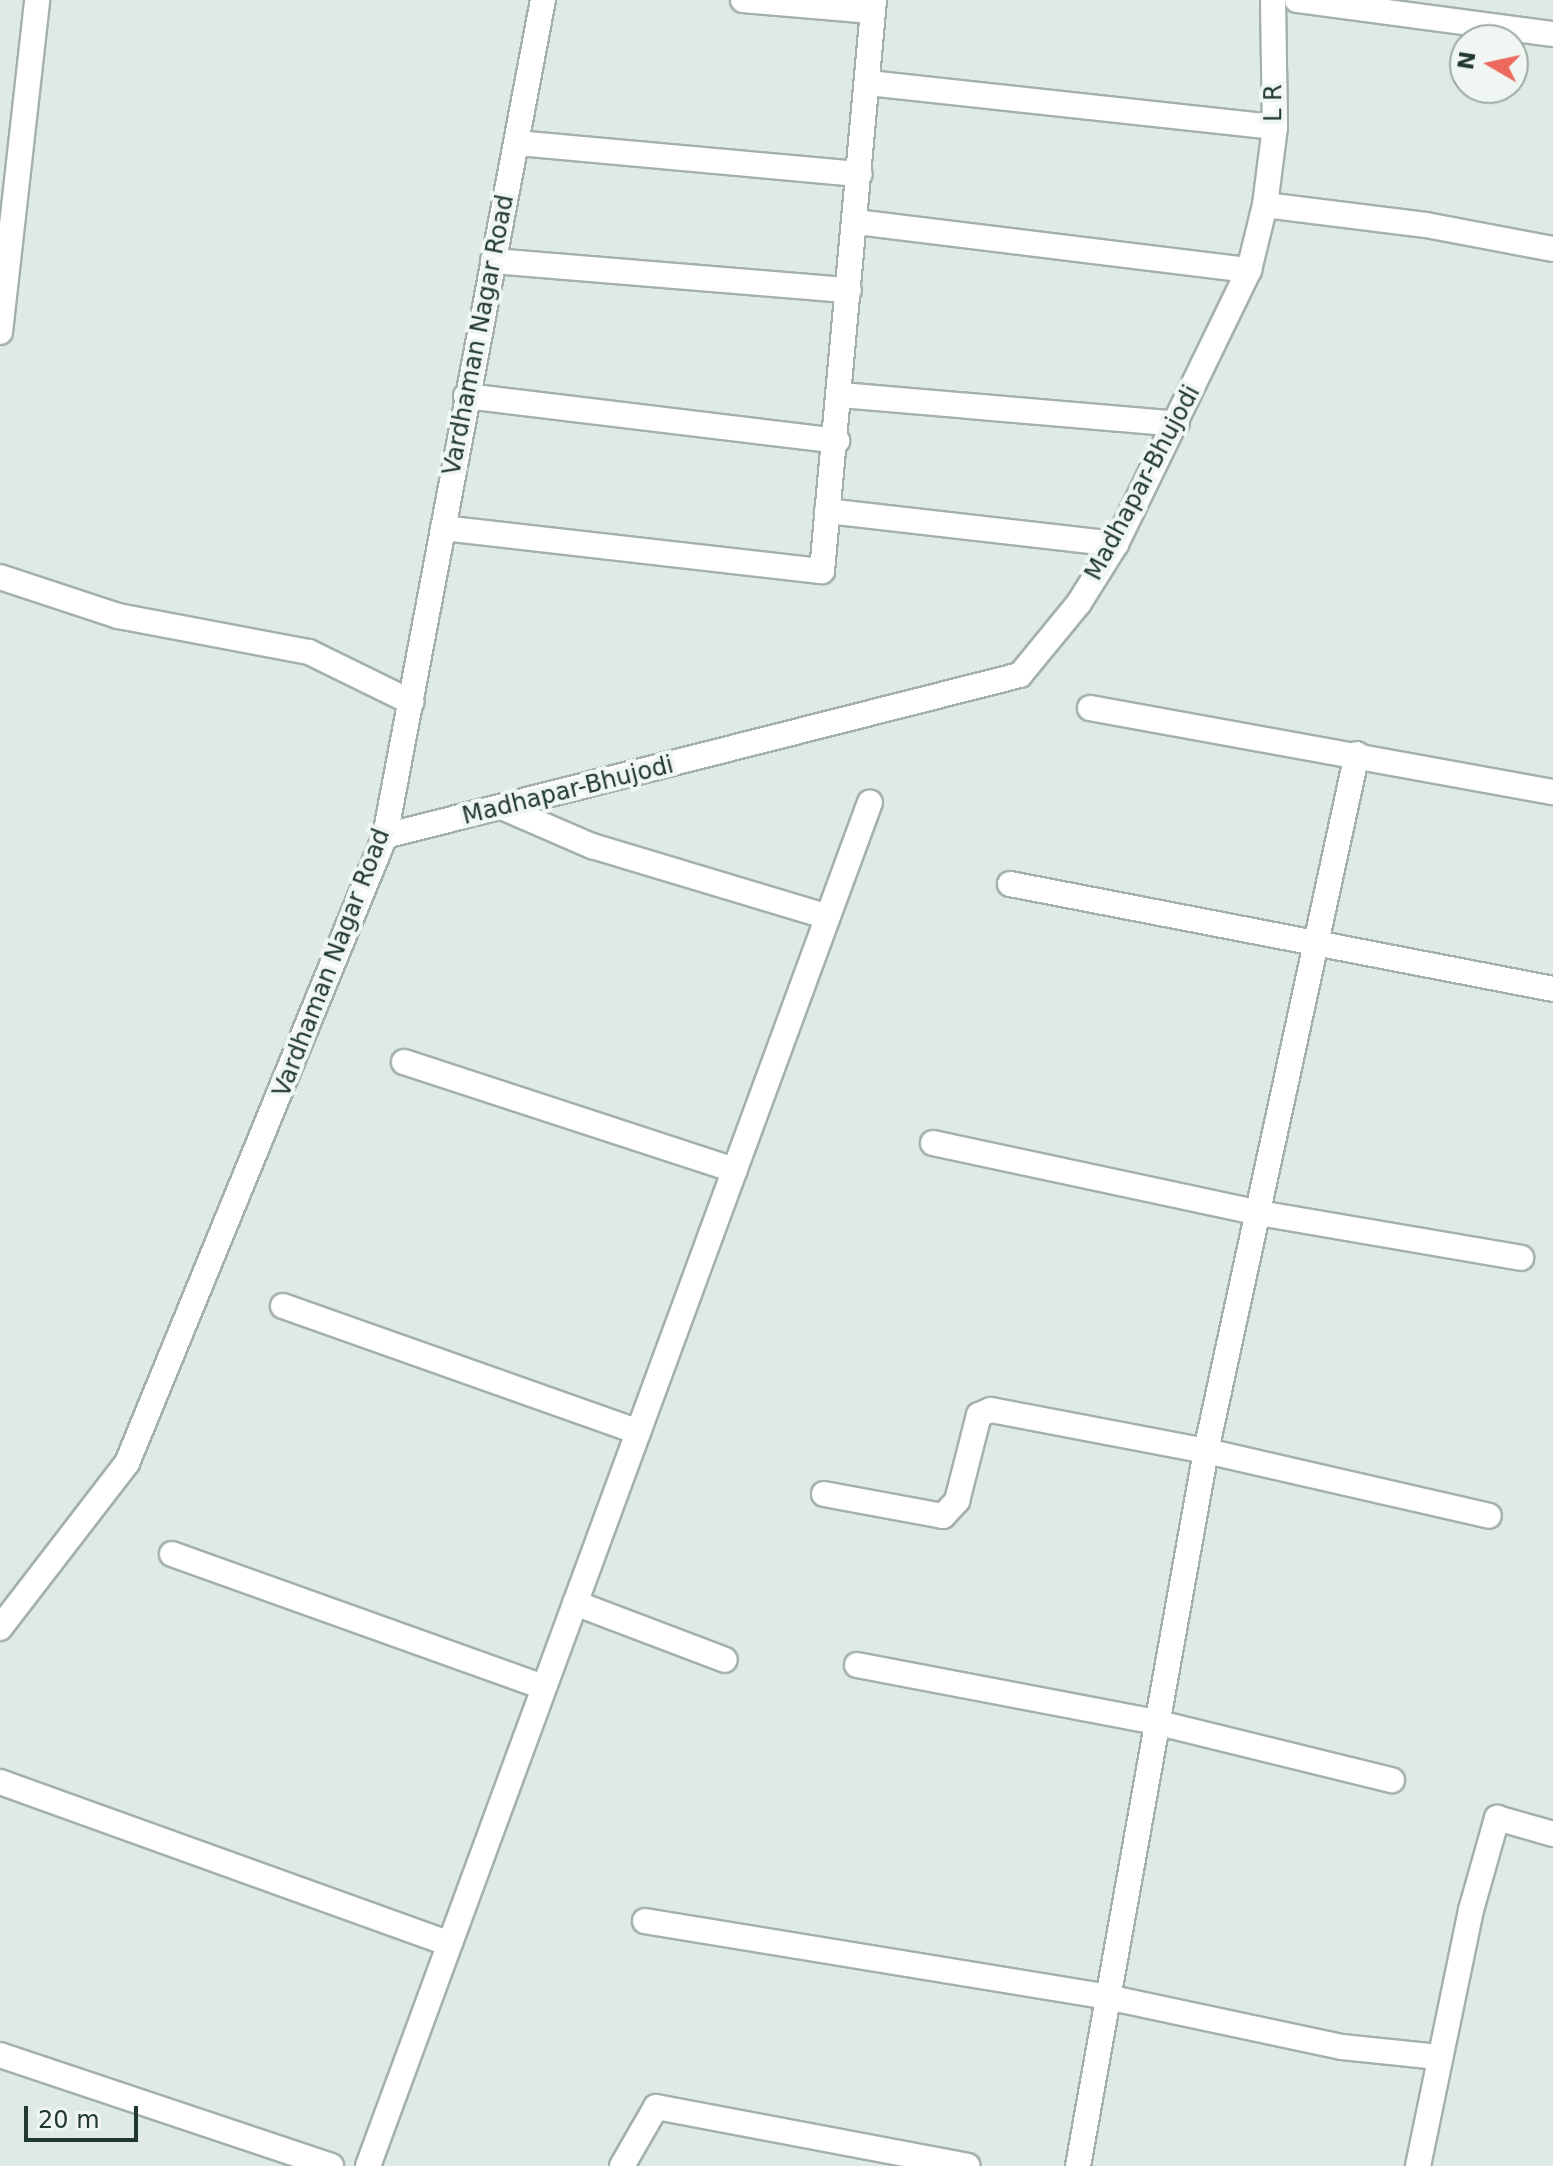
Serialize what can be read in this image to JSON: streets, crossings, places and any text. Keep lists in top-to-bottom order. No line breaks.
{"streets":{"street":["L R","Vardhaman Nagar Road","Madhapar-Bhujodi"]},"crossings":[["L R","Madhapar-Bhujodi"],["Vardhaman Nagar Road","Madhapar-Bhujodi"]],"scale_bar":"20 m","north":"left"}
